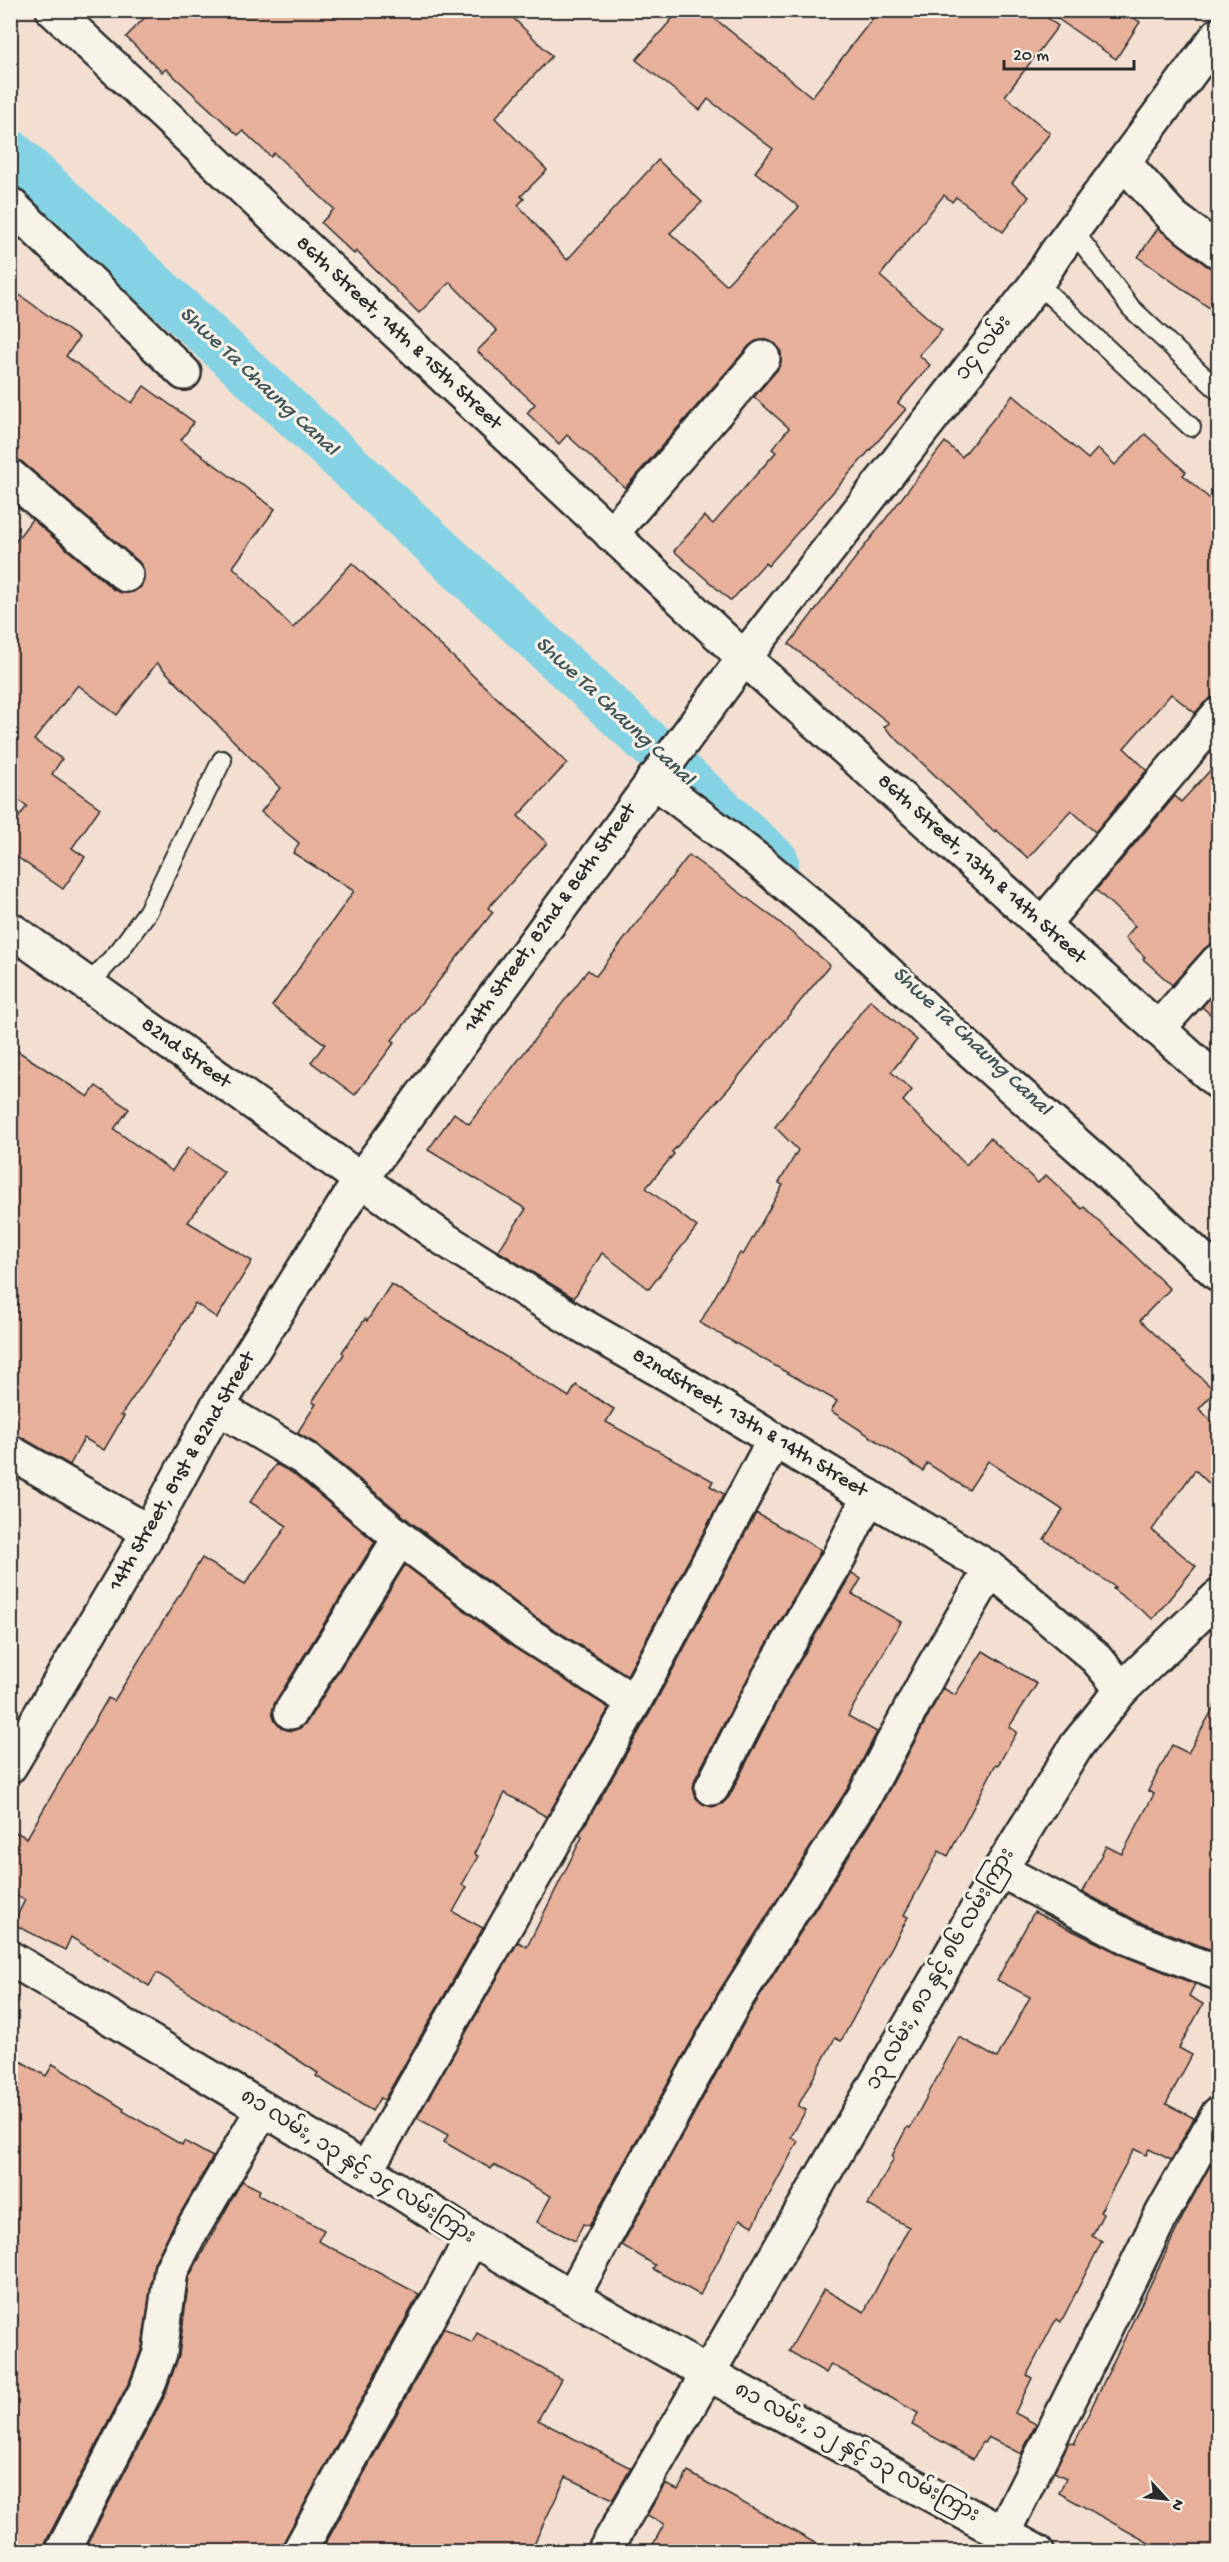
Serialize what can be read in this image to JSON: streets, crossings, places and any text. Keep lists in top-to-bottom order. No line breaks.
{"streets":{"street":["86th Street, 14th & 15th Street","၁၄ လမ်း","86th Street, 13th & 14th Street","14th Street, 82nd & 86th Street","82nd Street","82ndStreet, 13th & 14th Street","14th Street, 81st & 82nd Street","၁၃ လမ်း, ၈၁ နှင့် ၈၆ လမ်းကြား","၈၁ လမ်း, ၁၃ နှင့် ၁၄ လမ်းကြား","၈၁ လမ်း, ၁၂ နှင့် ၁၃ လမ်းကြား"]},"crossings":[["86th Street, 14th & 15th Street","၁၄ လမ်း"],["86th Street, 14th & 15th Street","86th Street, 13th & 14th Street"],["86th Street, 14th & 15th Street","14th Street, 82nd & 86th Street"],["၁၄ လမ်း","86th Street, 13th & 14th Street"],["၁၄ လမ်း","14th Street, 82nd & 86th Street"],["86th Street, 13th & 14th Street","14th Street, 82nd & 86th Street"],["14th Street, 82nd & 86th Street","82nd Street"],["14th Street, 82nd & 86th Street","82ndStreet, 13th & 14th Street"],["14th Street, 82nd & 86th Street","14th Street, 81st & 82nd Street"],["82nd Street","82ndStreet, 13th & 14th Street"],["82nd Street","14th Street, 81st & 82nd Street"],["82ndStreet, 13th & 14th Street","14th Street, 81st & 82nd Street"],["82ndStreet, 13th & 14th Street","၁၃ လမ်း, ၈၁ နှင့် ၈၆ လမ်းကြား"],["၁၃ လမ်း, ၈၁ နှင့် ၈၆ လမ်းကြား","၈၁ လမ်း, ၁၃ နှင့် ၁၄ လမ်းကြား"],["၁၃ လမ်း, ၈၁ နှင့် ၈၆ လမ်းကြား","၈၁ လမ်း, ၁၂ နှင့် ၁၃ လမ်းကြား"],["၈၁ လမ်း, ၁၃ နှင့် ၁၄ လမ်းကြား","၈၁ လမ်း, ၁၂ နှင့် ၁၃ လမ်းကြား"]],"water":["Shwe Ta Chaung Canal"],"scale_bar":"20 m","north":"bottom right"}
